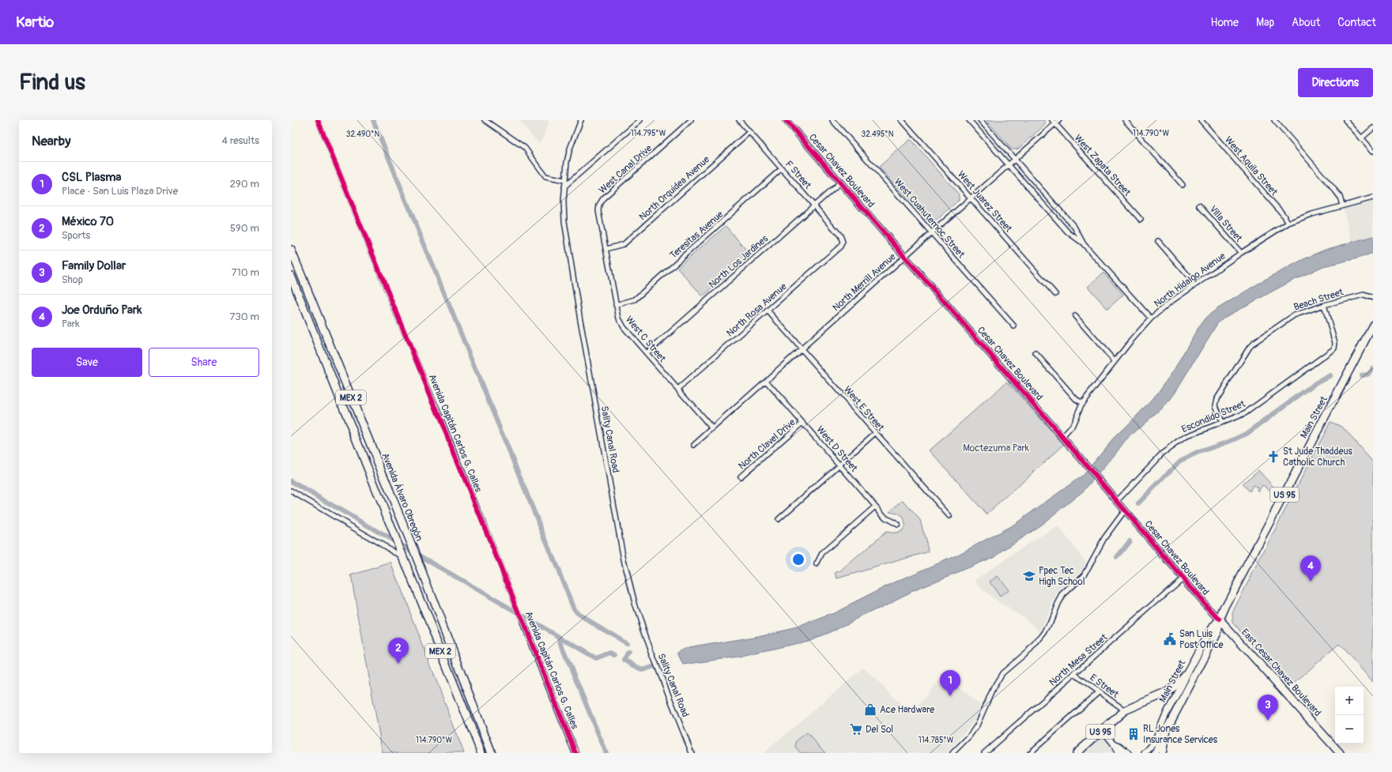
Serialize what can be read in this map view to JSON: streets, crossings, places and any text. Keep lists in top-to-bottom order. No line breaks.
{"streets":{"highway":["MEX 2","Main Street","US 95","Avenida Álvaro Obregón","East Cesar Chavez Boulevard"],"street":["West Zapata Street","West Aquila Street","West Canal Drive","Cesar Chavez Boulevard","F Street","North Orquidea Avenue","West Juarez Street","West Cuahutemoc Street","Villa Street","Teresitas Avenue","North Los Jardines","North Hidalgo Avenue","North Merrill Avenue","Beach Street","North Rosa Avenue","West C Street","West E Street","Escondido Street","Avenida Capitán Carlos G. Calles","Sality Canal Road","North Clavel Drive","West D Street","North Mesa Street","E Street"]},"crossings":[["West Zapata Street","North Merrill Avenue"],["West Aquila Street","North Hidalgo Avenue"],["West Canal Drive","West C Street"],["Cesar Chavez Boulevard","North Los Jardines"],["Cesar Chavez Boulevard","North Hidalgo Avenue"],["Cesar Chavez Boulevard","North Merrill Avenue"],["Cesar Chavez Boulevard","Escondido Street"],["Cesar Chavez Boulevard","Main Street"],["Cesar Chavez Boulevard","North Mesa Street"],["Cesar Chavez Boulevard","East Cesar Chavez Boulevard"],["F Street","North Orquidea Avenue"],["F Street","Teresitas Avenue"],["F Street","North Los Jardines"],["F Street","North Rosa Avenue"],["North Orquidea Avenue","West C Street"],["West Juarez Street","North Merrill Avenue"],["West Cuahutemoc Street","North Merrill Avenue"],["Villa Street","North Hidalgo Avenue"],["Teresitas Avenue","West C Street"],["North Los Jardines","West C Street"],["North Merrill Avenue","West C Street"],["North Merrill Avenue","West E Street"],["North Merrill Avenue","West D Street"],["Beach Street","Escondido Street"],["North Rosa Avenue","West C Street"],["North Rosa Avenue","West E Street"],["Main Street","US 95"],["Main Street","East Cesar Chavez Boulevard"],["North Clavel Drive","West D Street"],["US 95","E Street"],["North Mesa Street","E Street"]],"parks":["Moctezuma Park"],"places":{"church":["St Jude Thaddeus Catholic Church"],"school or university":["Ppec Tec High School"],"public building":["San Luis Post Office"],"shop":["Ace Hardware"],"supermarket":["Del Sol"],"building":["RL Jones Insurance Services"]},"page":{"header":"Kartio","nav":["Home","Map","About","Contact"],"buttons":["Directions",["Save","Share"]],"title":"Find us","heading":["Nearby","4 results"],"list":[{"mark":"1","name":"CSL Plasma","note":"Place · San Luis Plaza Drive","value":"290 m"},{"mark":"2","name":"México 70","note":"Sports","value":"590 m"},{"mark":"3","name":"Family Dollar","note":"Shop","value":"710 m"},{"mark":"4","name":"Joe Orduño Park","note":"Park","value":"730 m"}],"pins":["4","2","1","3"],"map_buttons":["+","−"]},"coordinates":["114.795°W","114.790°W","32.490°N","32.495°N","114.785°W"]}
